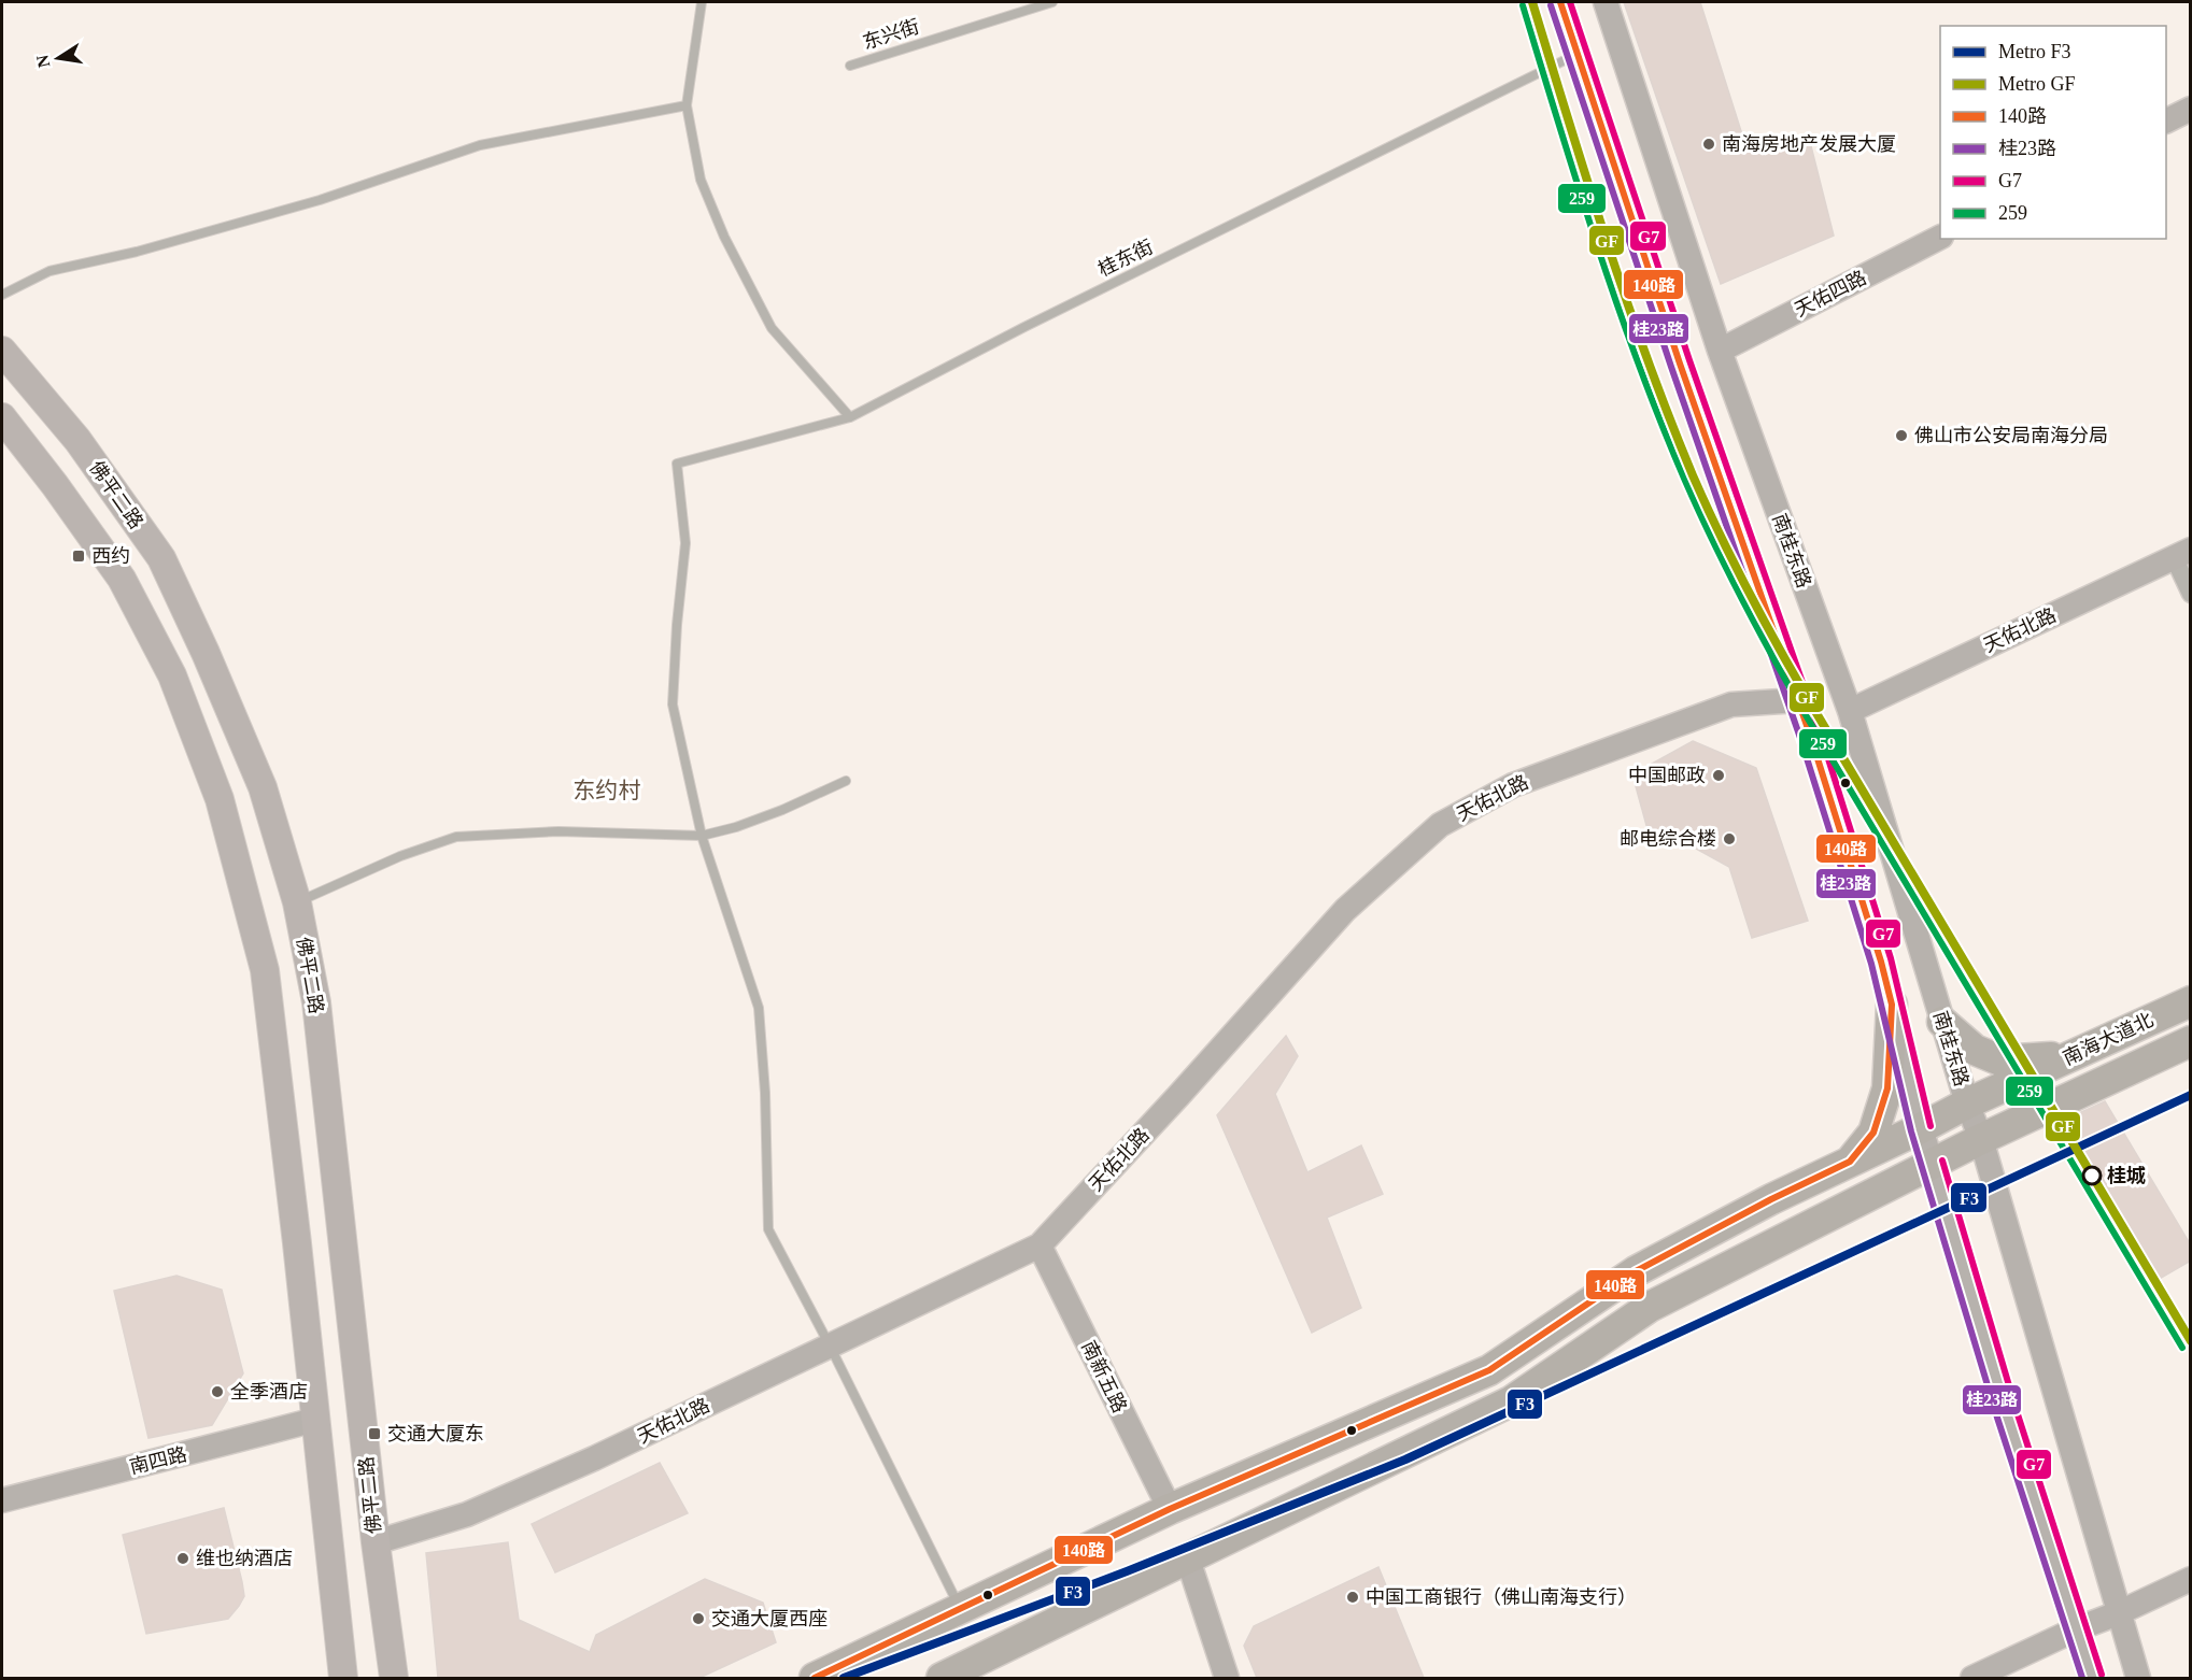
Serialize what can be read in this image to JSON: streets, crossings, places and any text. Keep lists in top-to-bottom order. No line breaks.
{"streets":{"highway":["南海大道北"],"main road":["天佑四路","佛平二路","南桂东路","天佑北路","南新五路","南四路"],"lane":["东兴街","桂东街"]},"crossings":[["天佑四路","南桂东路"],["佛平二路","天佑北路"],["南桂东路","天佑北路"],["南桂东路","南海大道北"],["天佑北路","南新五路"],["南海大道北","南新五路"]],"districts":["东约村"],"places":{"other":["南海房地产发展大厦","佛山市公安局南海分局","中国邮政","邮电综合楼","桂城","全季酒店","维也纳酒店","中国工商银行（佛山南海支行）","交通大厦西座"],"transit":["西约","交通大厦东"]},"lines":["metro line GF","transit line 140路","transit line G7","transit line 桂23路","transit line 259","metro line F3"],"legend":["Metro F3","Metro GF","140路","桂23路","G7","259"],"north":"left"}
